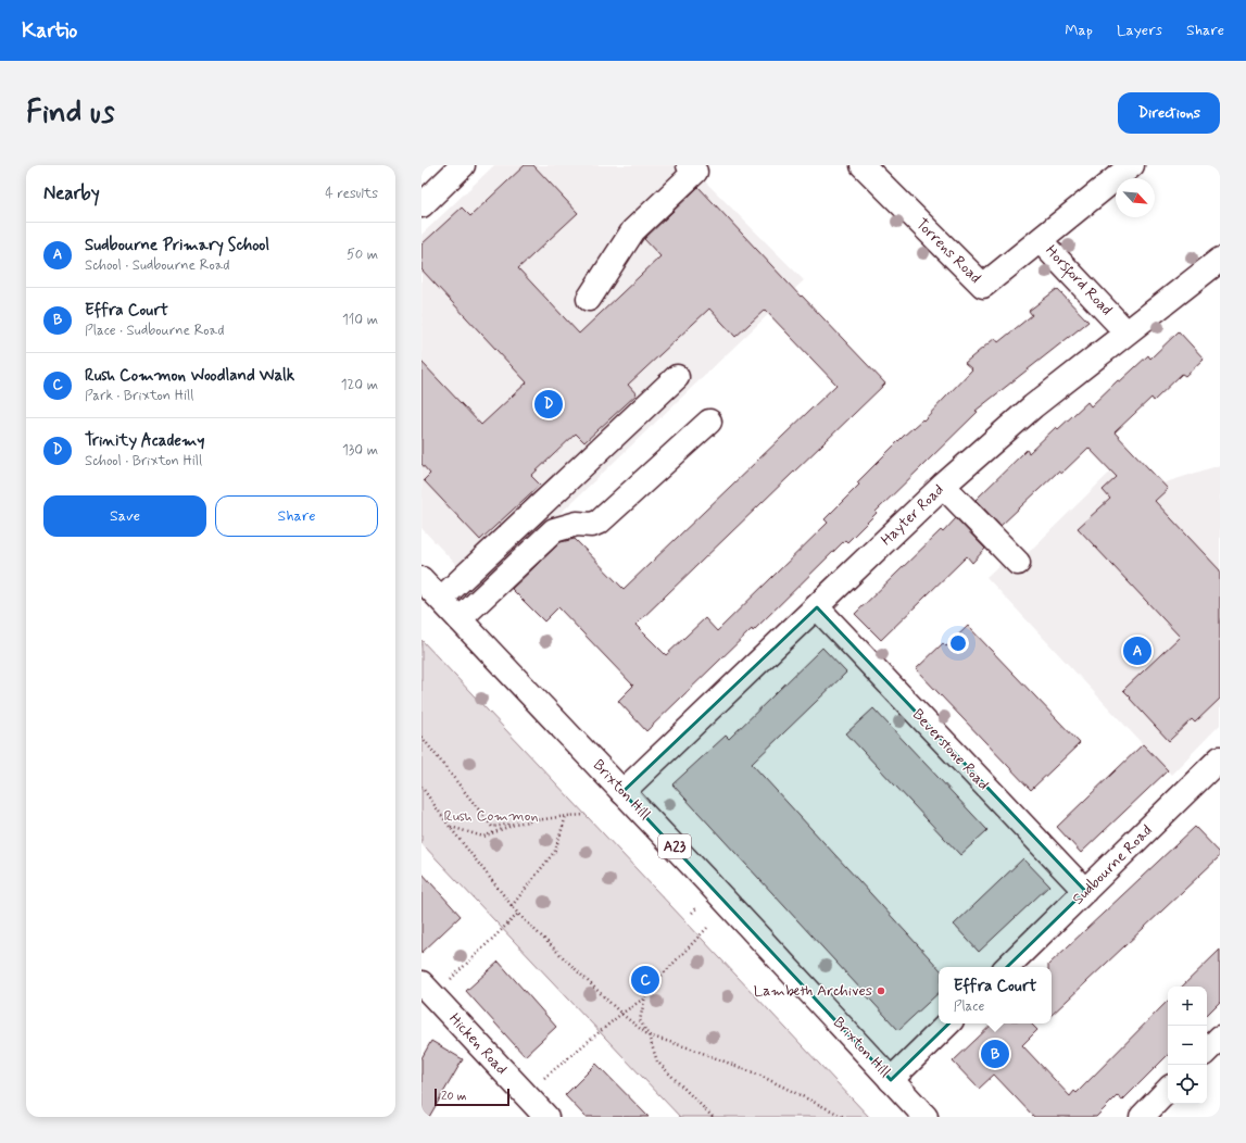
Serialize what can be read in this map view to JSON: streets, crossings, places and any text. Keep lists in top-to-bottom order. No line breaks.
{"streets":{"main road":["Torrens Road","Horsford Road","Hayter Road","Beverstone Road","Brixton Hill","A23","Sudbourne Road","Hicken Road"]},"crossings":[["Torrens Road","Horsford Road"],["Horsford Road","Hayter Road"],["Hayter Road","Beverstone Road"],["Hayter Road","Brixton Hill"],["Beverstone Road","Sudbourne Road"]],"parks":["Rush Common"],"places":["Lambeth Archives"],"scale_bar":"20 m","north":"bottom right","page":{"header":"Kartio","nav":["Map","Layers","Share"],"buttons":["Directions",["Save","Share"]],"title":"Find us","heading":["Nearby","4 results"],"list":[{"mark":"A","name":"Sudbourne Primary School","note":"School · Sudbourne Road","value":"50 m"},{"mark":"B","name":"Effra Court","note":"Place · Sudbourne Road","value":"110 m"},{"mark":"C","name":"Rush Common Woodland Walk","note":"Park · Brixton Hill","value":"120 m"},{"mark":"D","name":"Trinity Academy","note":"School · Brixton Hill","value":"130 m"}],"pins":["D","A","C","B"],"popup":["Effra Court","Place"],"map_buttons":["+","−"],"scale":"20 m"}}
